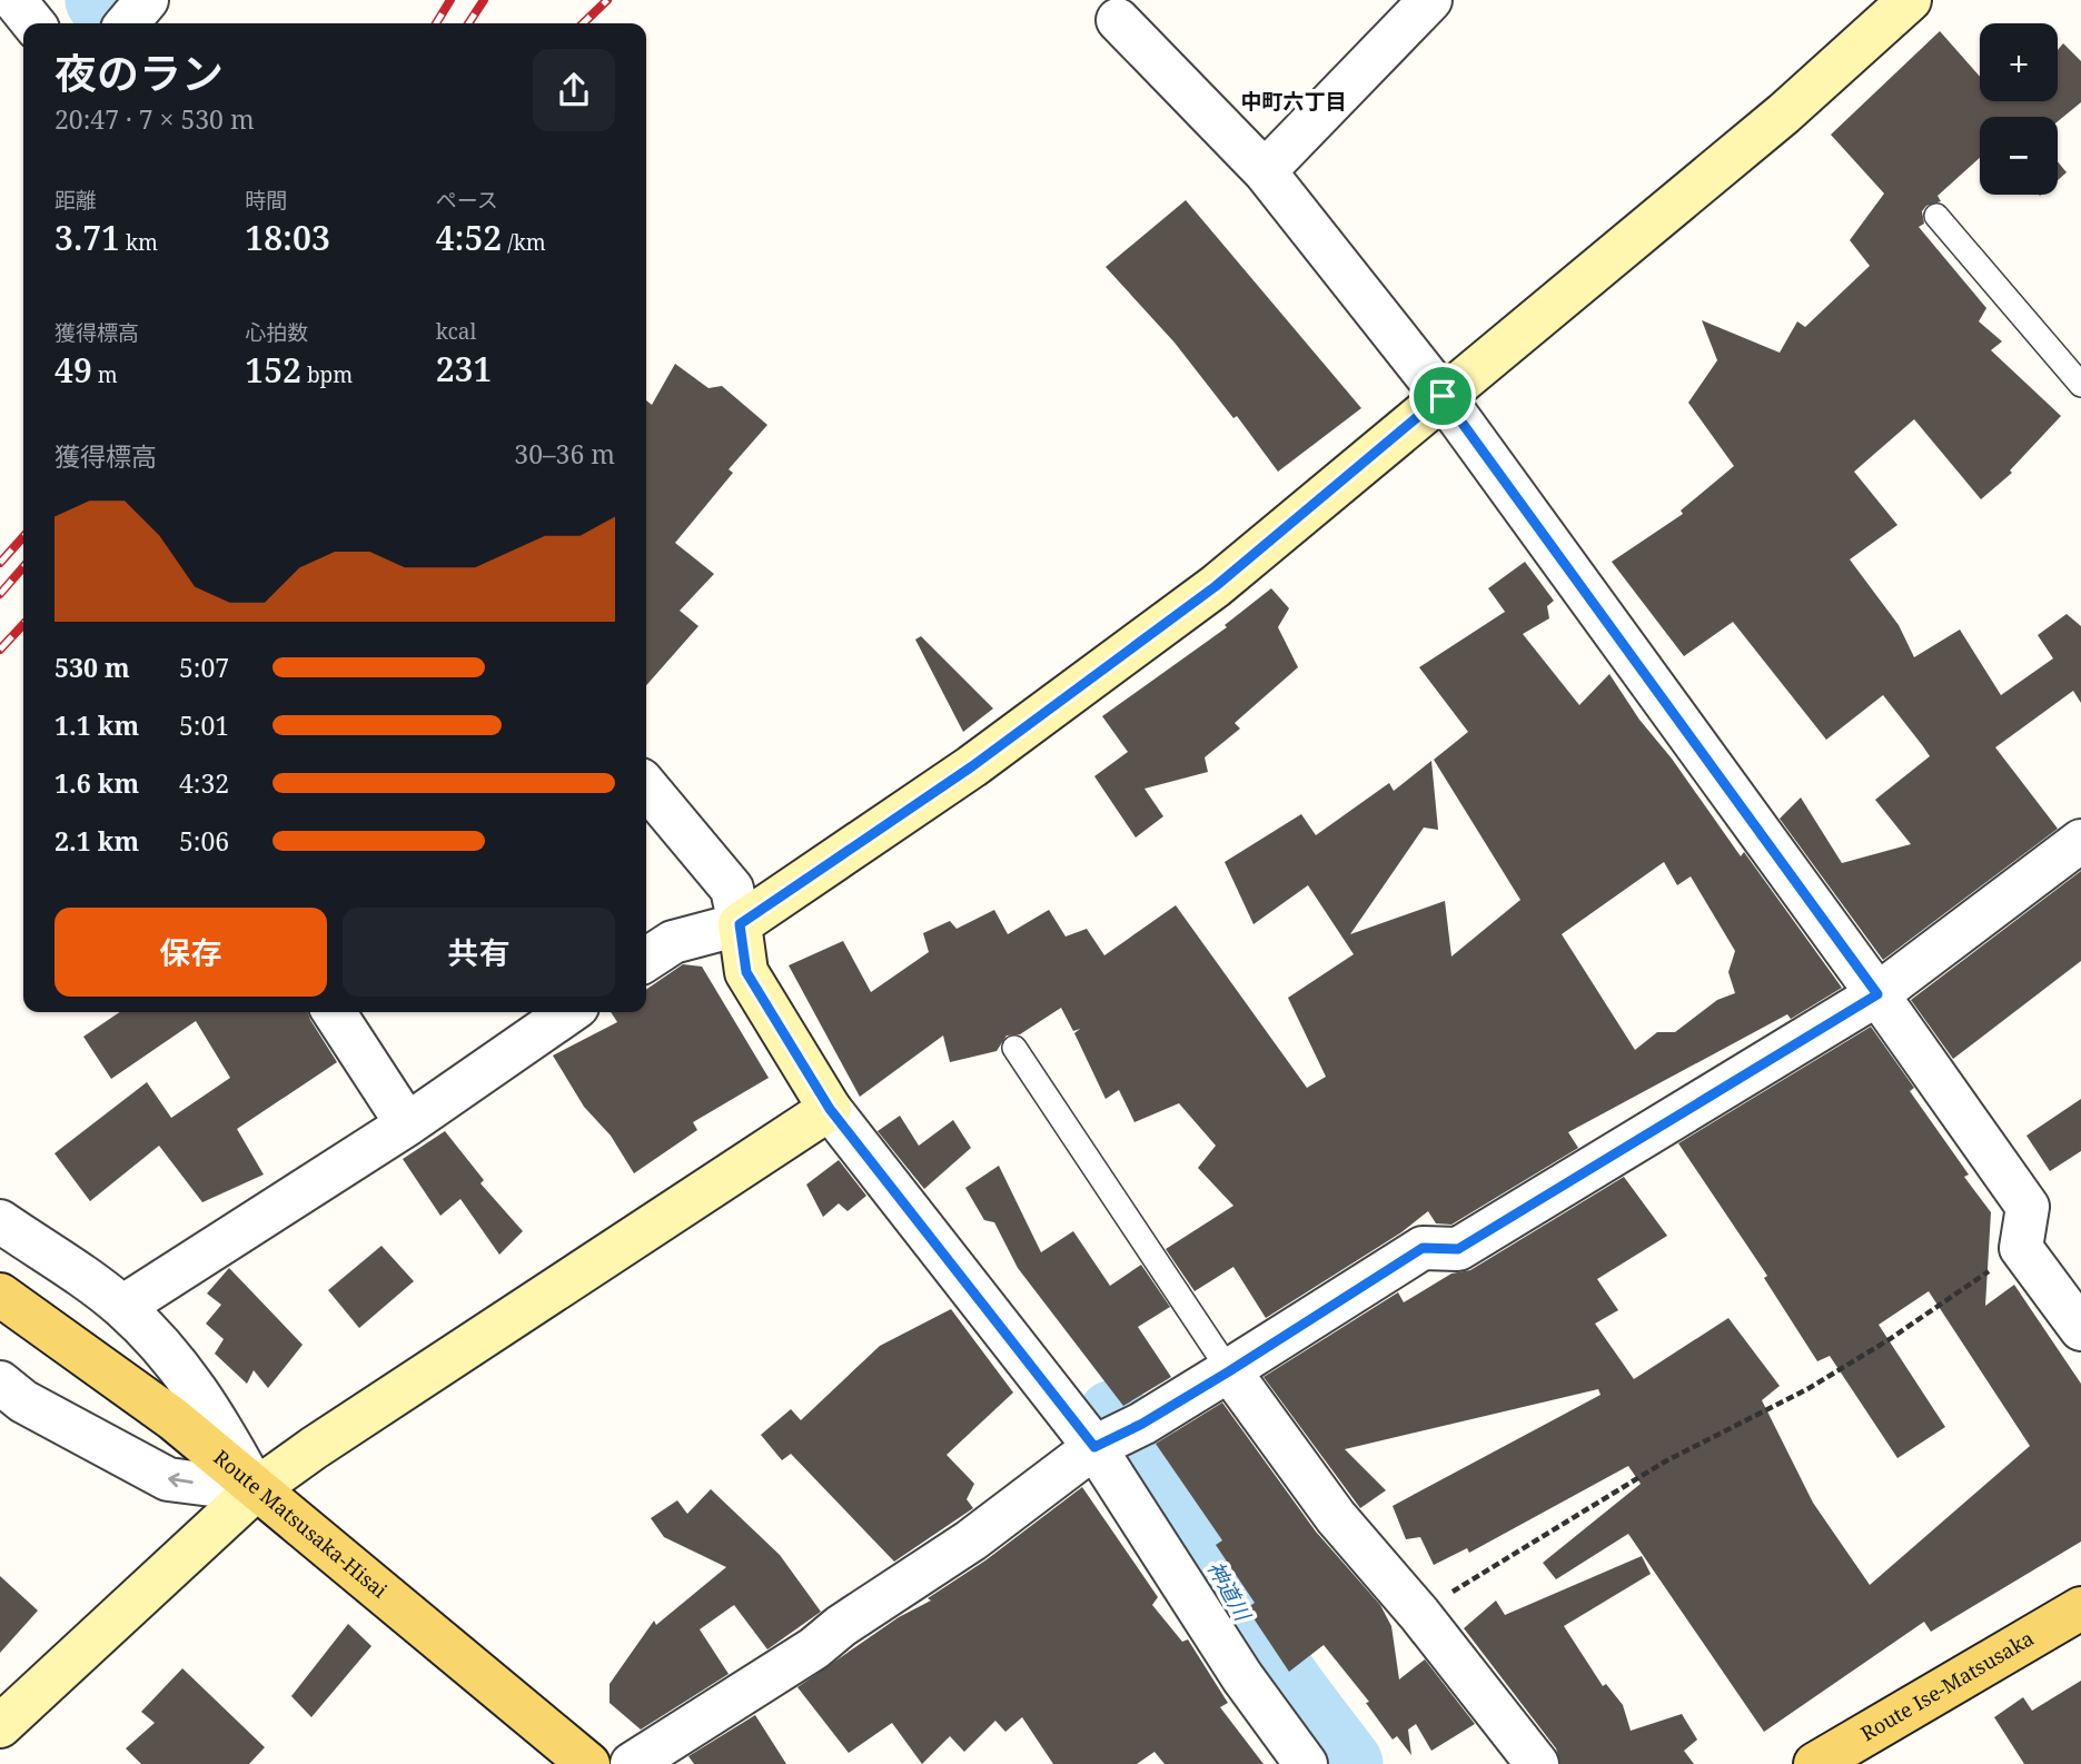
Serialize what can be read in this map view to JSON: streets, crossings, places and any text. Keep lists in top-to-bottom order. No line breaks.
{"streets":{"main road":["Route Matsusaka-Hisai","Route Ise-Matsusaka"]},"districts":["中町六丁目"],"water":["神道川"],"page":{"map_buttons":["+","−"],"heading":["夜のラン","20:47 · 7 × 530 m"],"stats":[["距離","3.71 km"],["時間","18:03"],["ペース","4:52 /km"],["獲得標高","49 m"],["心拍数","152 bpm"],["kcal","231"]],"chart":["獲得標高","30–36 m"],"list":[{"name":"530 m","note":"5:07"},{"name":"1.1 km","note":"5:01"},{"name":"1.6 km","note":"4:32"},{"name":"2.1 km","note":"5:06"}],"buttons":["保存","共有"]}}
